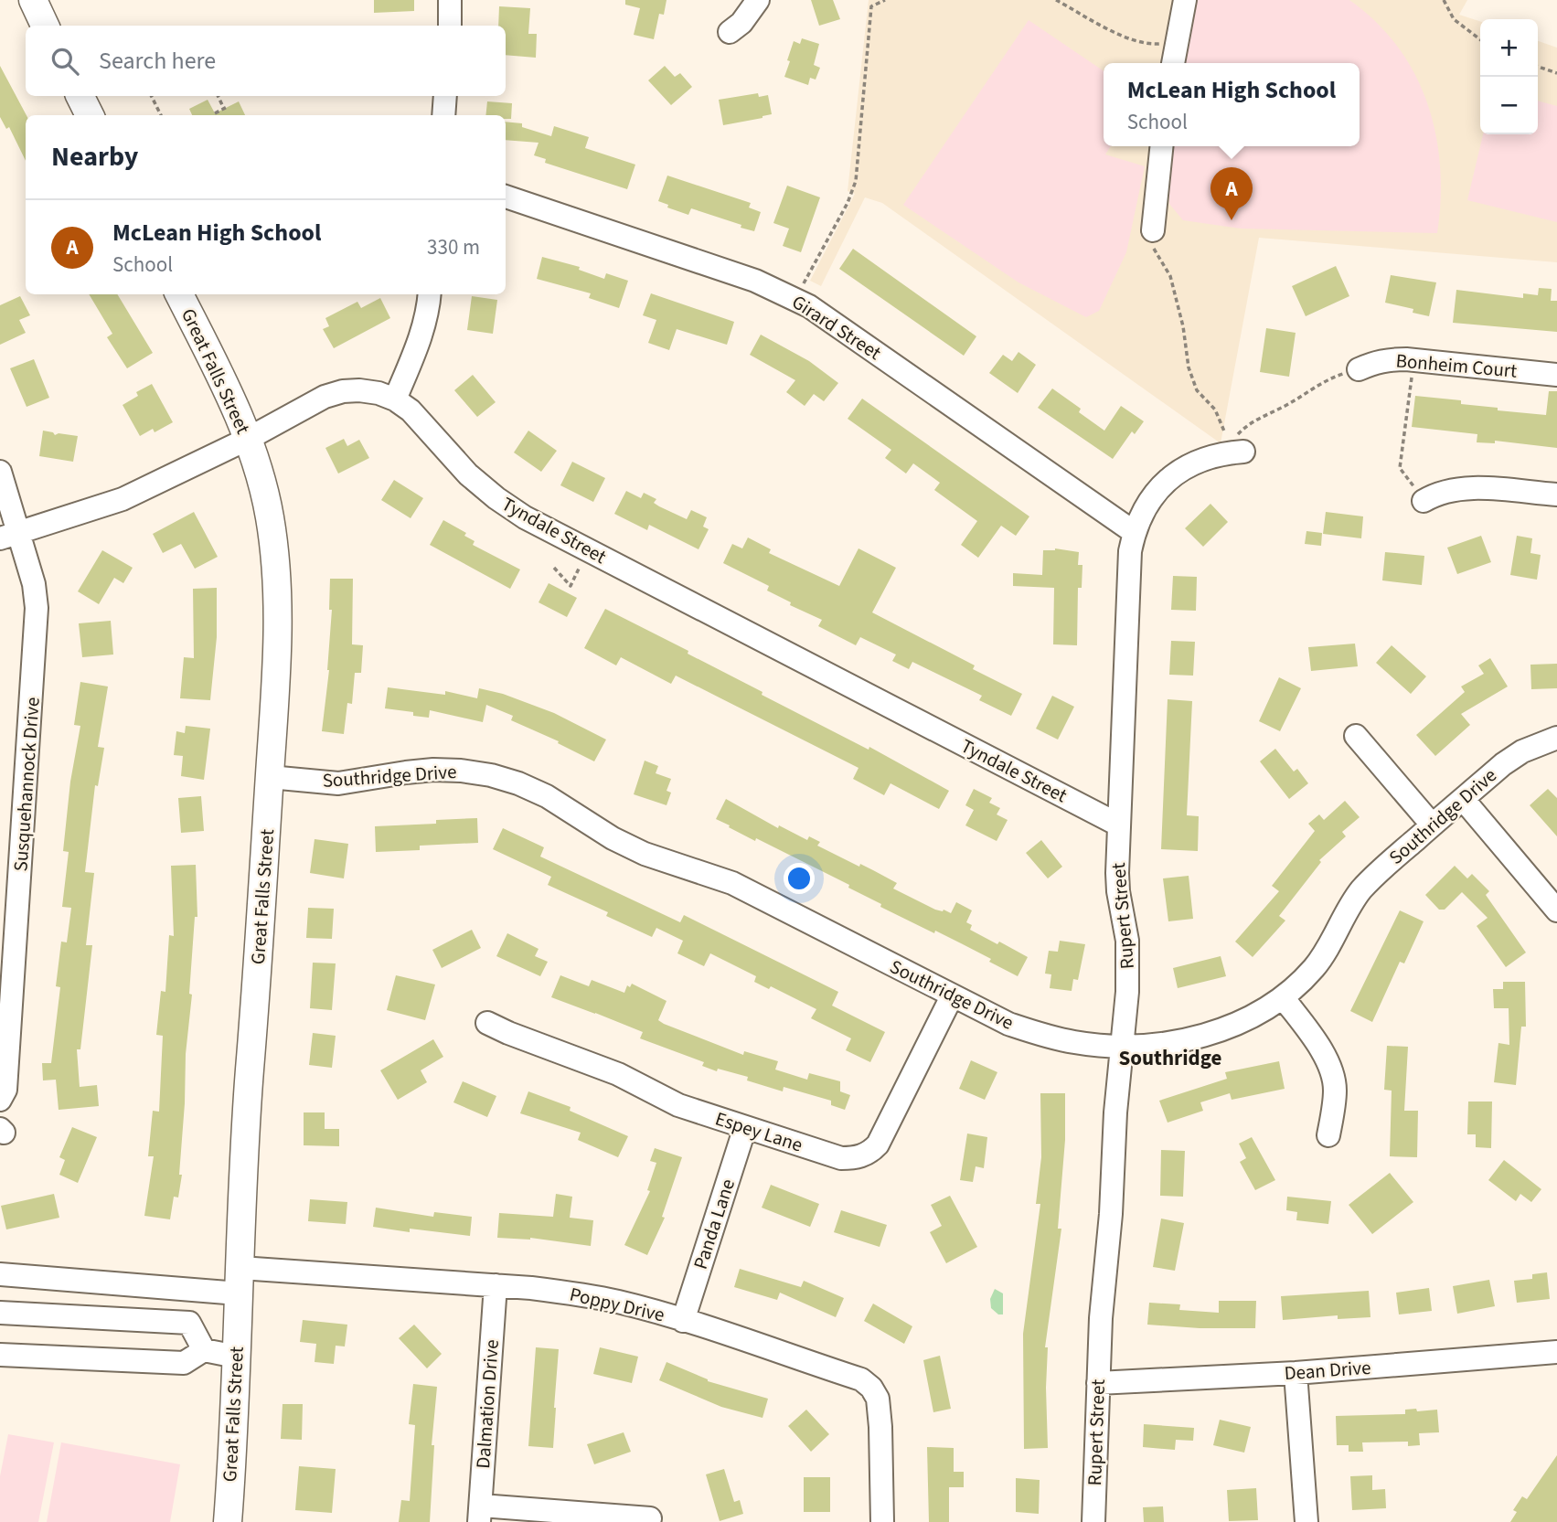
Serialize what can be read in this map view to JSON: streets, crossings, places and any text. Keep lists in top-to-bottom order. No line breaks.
{"streets":{"main road":["Great Falls Street"],"street":["Girard Street","Bonheim Court","Tyndale Street","Southridge Drive","Susquehannock Drive","Rupert Street","Espey Lane","Panda Lane","Poppy Drive","Dean Drive","Dalmation Drive"]},"crossings":[["Girard Street","Rupert Street"],["Great Falls Street","Tyndale Street"],["Great Falls Street","Southridge Drive"],["Great Falls Street","Poppy Drive"],["Tyndale Street","Susquehannock Drive"],["Tyndale Street","Rupert Street"],["Southridge Drive","Rupert Street"],["Southridge Drive","Espey Lane"],["Rupert Street","Dean Drive"],["Espey Lane","Panda Lane"],["Panda Lane","Poppy Drive"],["Poppy Drive","Dalmation Drive"]],"districts":["Southridge"],"page":{"map_buttons":["+","−"],"search":"Search here","popup":["McLean High School","School"],"heading":"Nearby","pins":"A","list":[{"mark":"A","name":"McLean High School","note":"School","value":"330 m"}]}}
